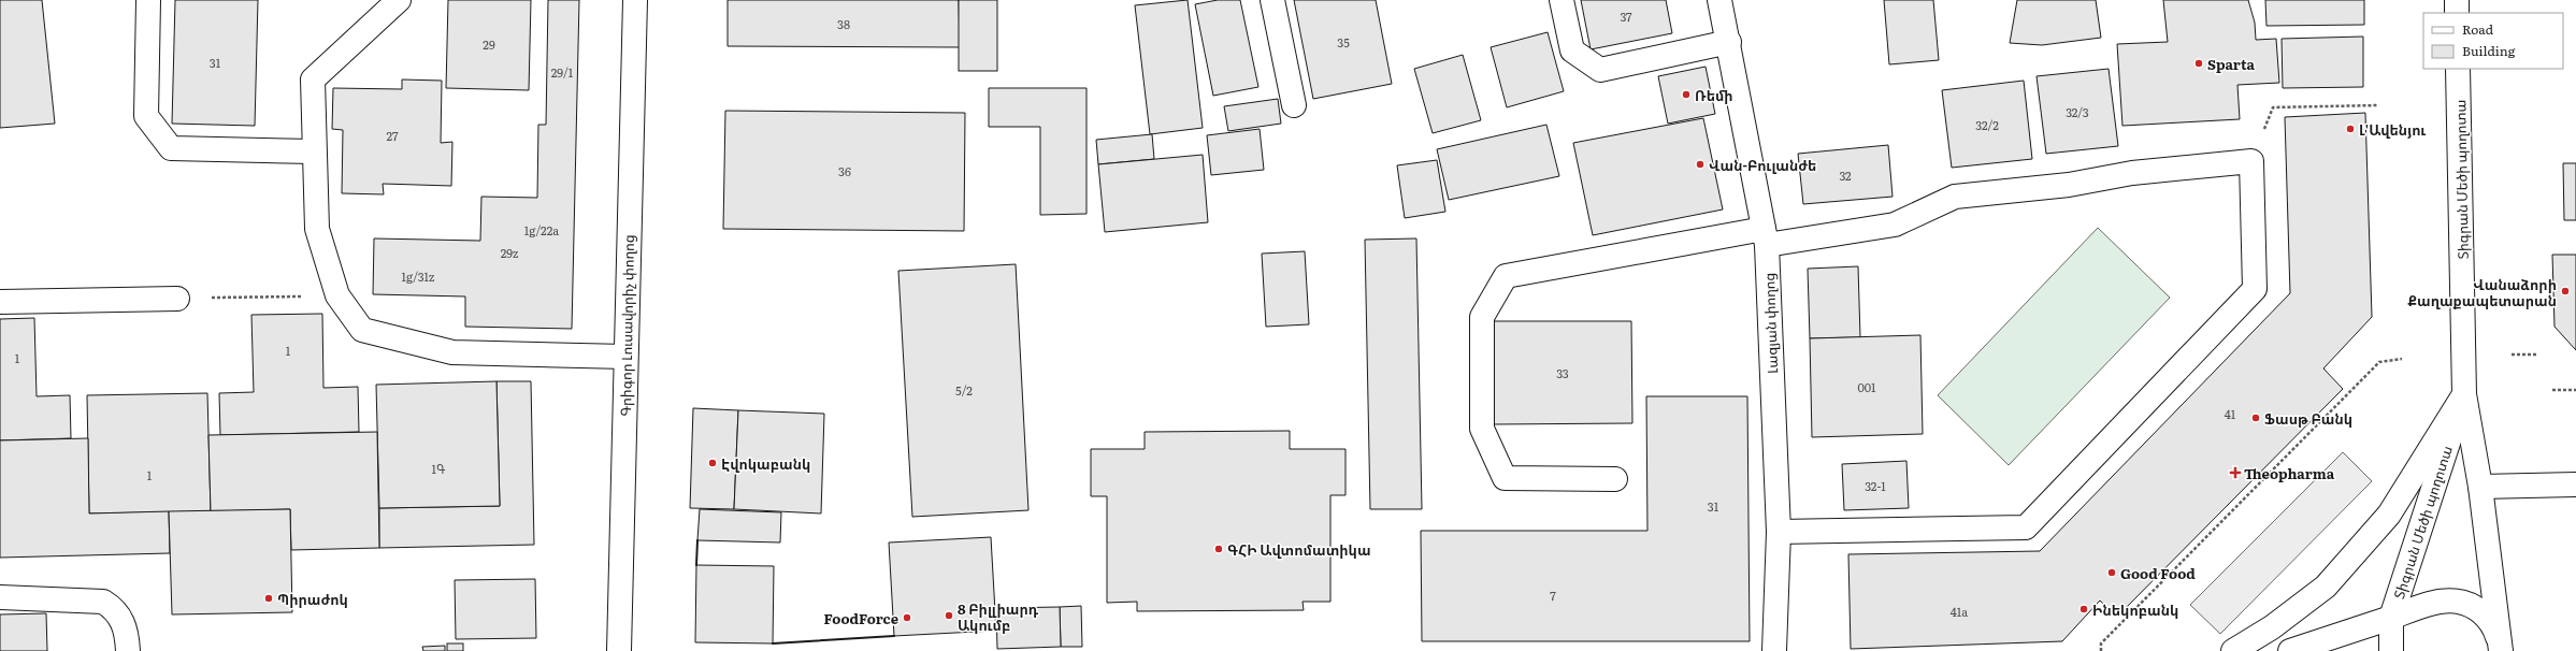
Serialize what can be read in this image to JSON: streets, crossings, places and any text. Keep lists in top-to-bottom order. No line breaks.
{"streets":{"street":["Տիգրան Մեծի պողոտա","Լազյան փողոց","Գրիգոր Լուսավորիչ փողոց"]},"places":{"other":["Sparta","Ռեմի","Լ'Ավենյու","Վան-Բուլանժե","Վանաձորի Քաղաքապետարան","Ֆասթ Բանկ","Էվոկաբանկ","ԳՀԻ Ավտոմատիկա","Good Food","Պիրաժոկ","Ինեկոբանկ","8 Բիլլիարդ Ակումբ","FoodForce"],"health":["Theopharma"]},"house_numbers":["37","38","35","29","31","29/1","32/3","32/2","27","36","32","1g/22a","29z","1g/31z","1","1","33","001","5/2","41","1Գ","1","32-1","31","7","41a"],"legend":["Road","Building"]}
